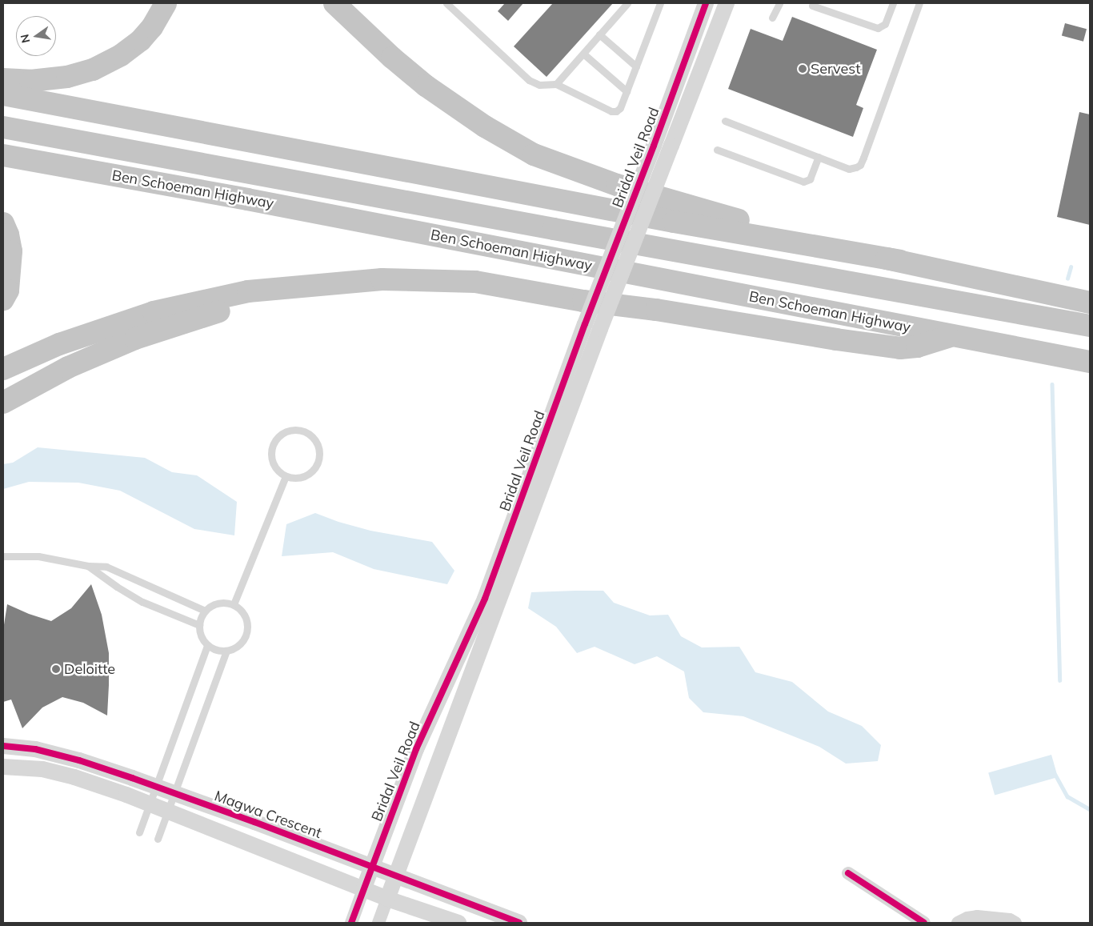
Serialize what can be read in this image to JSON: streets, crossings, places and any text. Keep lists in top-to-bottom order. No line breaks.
{"streets":{"highway":["Ben Schoeman Highway"],"street":["Bridal Veil Road","Magwa Crescent"]},"crossings":[["Bridal Veil Road","Magwa Crescent"]],"places":["Servest","Deloitte"],"north":"left"}
